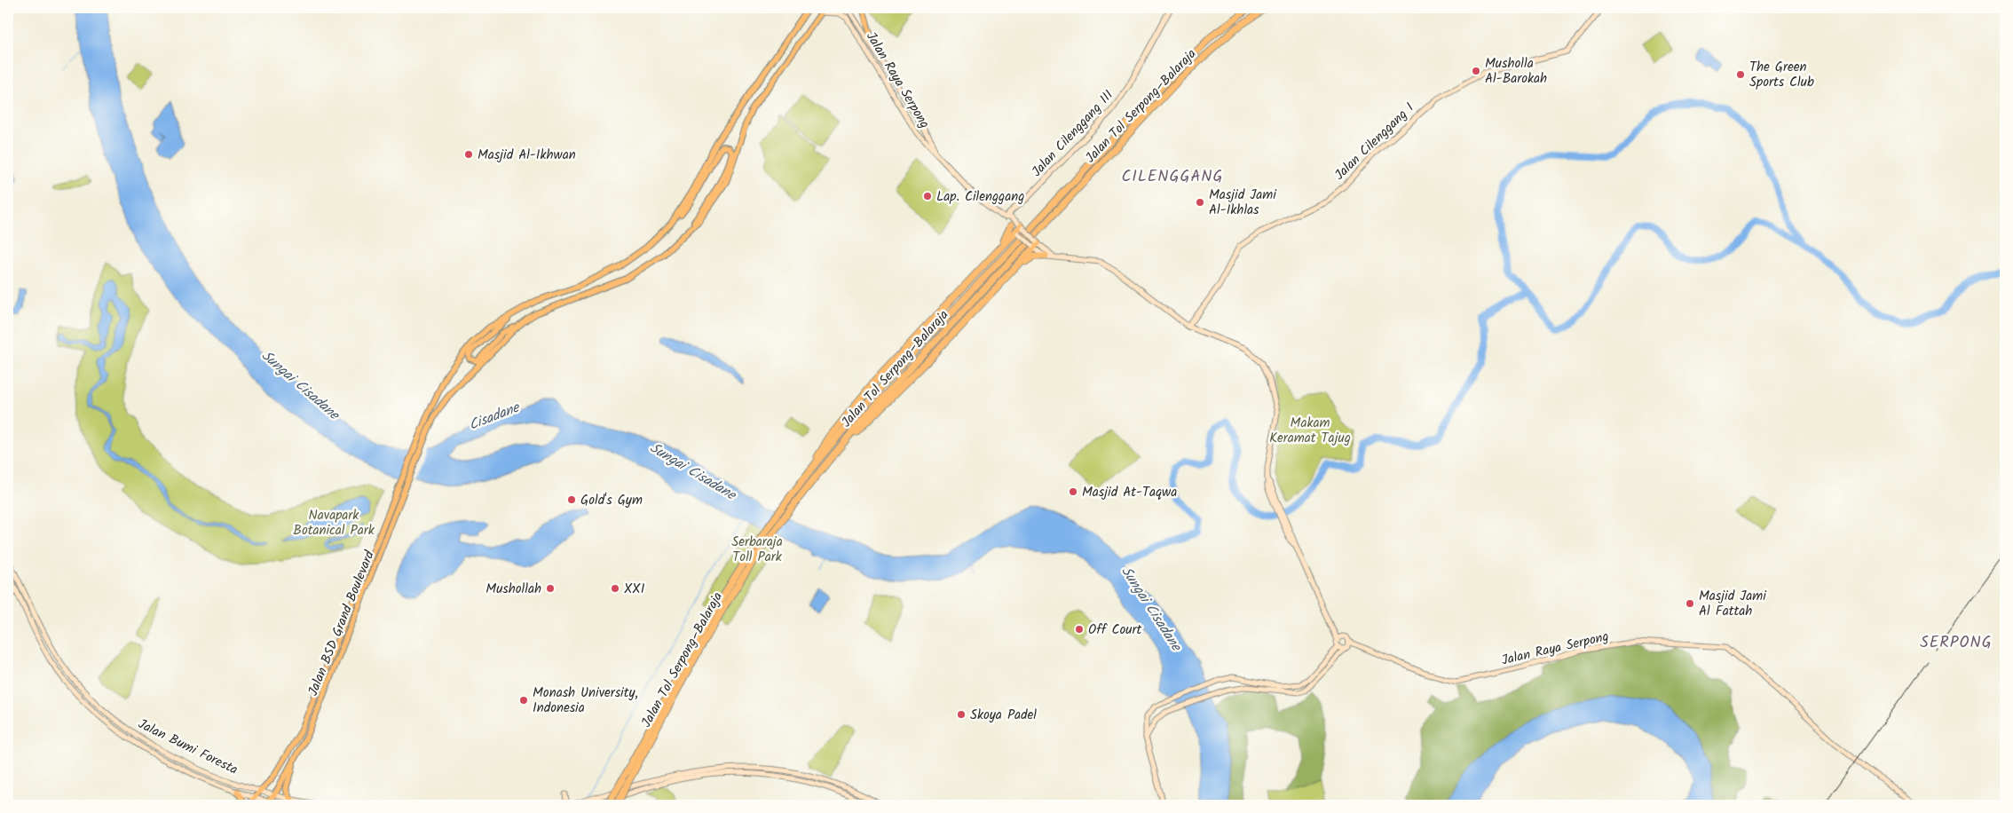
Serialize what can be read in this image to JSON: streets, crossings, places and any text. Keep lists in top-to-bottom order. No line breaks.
{"streets":{"highway":["Jalan Tol Serpong–Balaraja"],"main road":["Jalan Raya Serpong","Jalan Cilenggang III","Jalan Cilenggang I","Jalan BSD Grand Boulevard","Jalan Bumi Foresta"]},"crossings":[["Jalan Raya Serpong","Jalan Cilenggang III"],["Jalan Raya Serpong","Jalan BSD Grand Boulevard"],["Jalan BSD Grand Boulevard","Jalan Bumi Foresta"]],"districts":["CILENGGANG","SERPONG"],"water":["Sungai Cisadane","Cisadane"],"parks":["Makam Keramat Tajug","Navapark Botanical Park","Serbaraja Toll Park"],"places":["Musholla Al-Barokah","The Green Sports Club","Masjid Al-Ikhwan","Lap. Cilenggang","Masjid Jami Al-Ikhlas","Masjid At-Taqwa","Gold's Gym","Mushollah","XXI","Masjid Jami Al Fattah","Off Court","Monash University, Indonesia","Skoya Padel"]}
